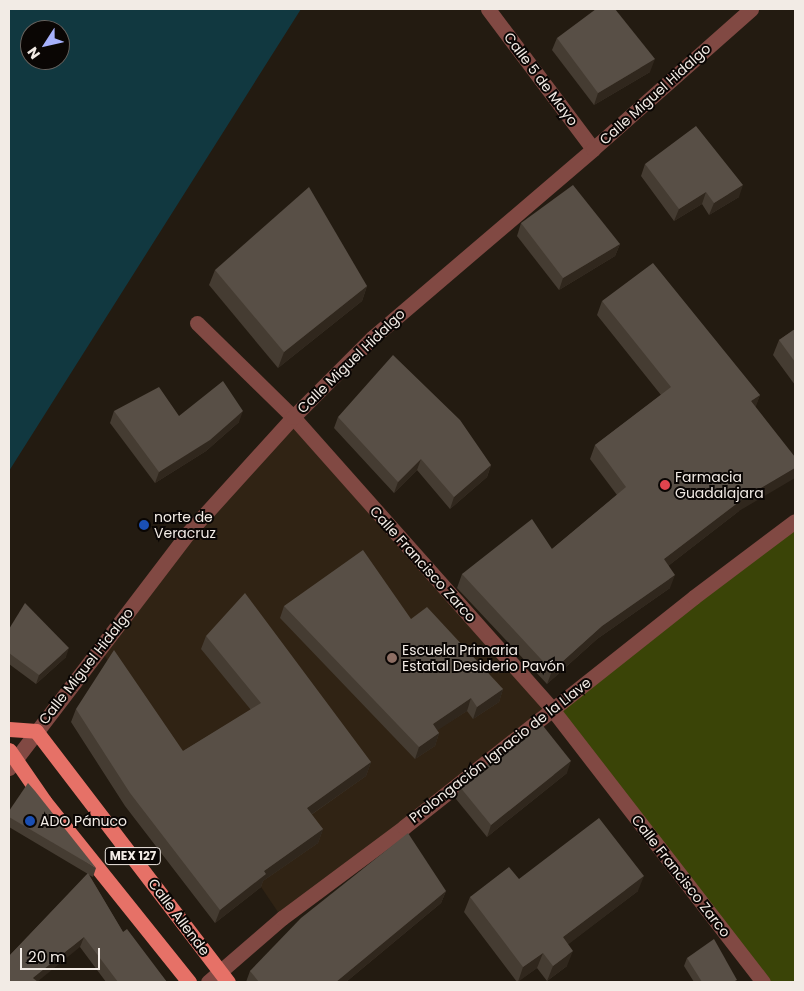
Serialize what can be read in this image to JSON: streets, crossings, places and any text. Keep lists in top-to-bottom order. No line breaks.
{"streets":{"main road":["MEX 127","Calle Allende"],"street":["Calle 5 de Mayo","Calle Miguel Hidalgo","Calle Francisco Zarco","Prolongación Ignacio de la Llave"]},"crossings":[["Calle 5 de Mayo","Calle Miguel Hidalgo"],["Calle Miguel Hidalgo","Calle Francisco Zarco"],["Calle Miguel Hidalgo","MEX 127"],["Calle Miguel Hidalgo","Calle Allende"],["Calle Francisco Zarco","Prolongación Ignacio de la Llave"],["Prolongación Ignacio de la Llave","Calle Allende"]],"places":["Farmacia Guadalajara","norte de Veracruz","Escuela Primaria Estatal Desiderio Pavón","ADO Pánuco"],"scale_bar":"20 m","north":"bottom left"}
